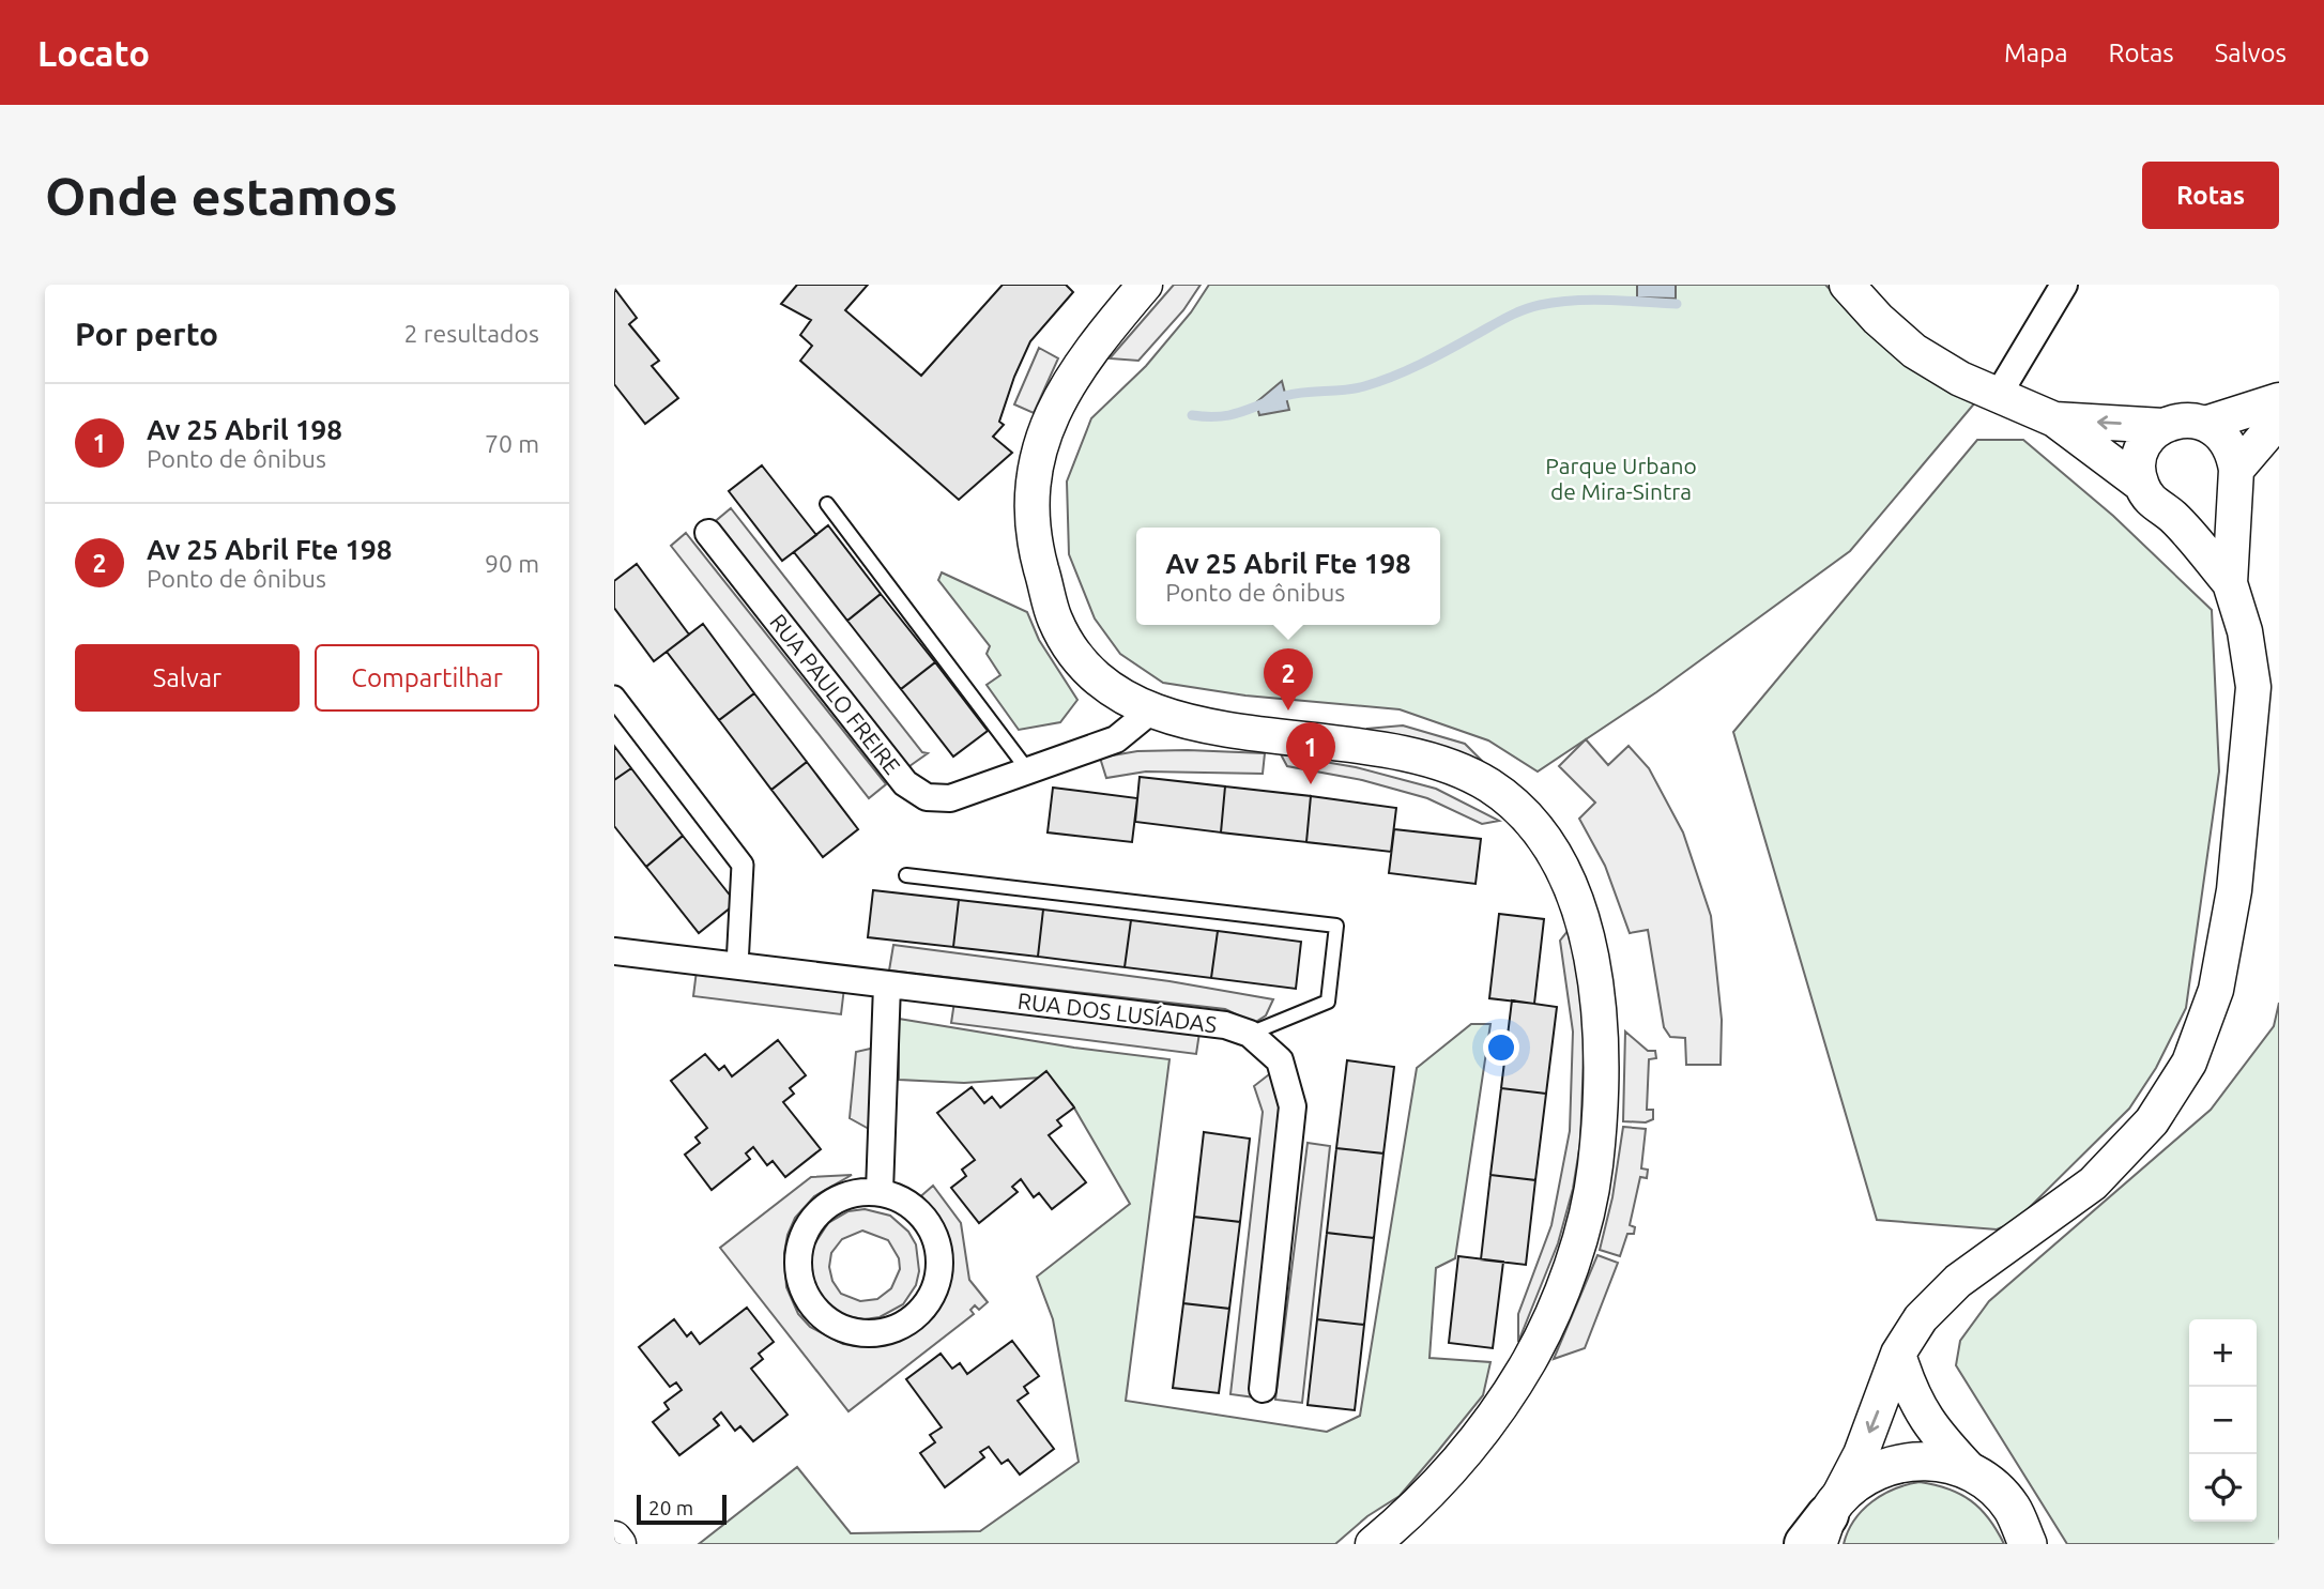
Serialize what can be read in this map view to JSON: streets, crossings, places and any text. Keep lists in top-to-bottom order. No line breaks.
{"streets":{"street":["RUA PAULO FREIRE","RUA DOS LUSÍADAS"]},"parks":["Parque Urbano de Mira-Sintra"],"scale_bar":"20 m","page":{"header":"Locato","nav":["Mapa","Rotas","Salvos"],"buttons":["Rotas",["Salvar","Compartilhar"]],"title":"Onde estamos","heading":["Por perto","2 resultados"],"list":[{"mark":"1","name":"Av 25 Abril 198","note":"Ponto de ônibus","value":"70 m"},{"mark":"2","name":"Av 25 Abril Fte 198","note":"Ponto de ônibus","value":"90 m"}],"popup":["Av 25 Abril Fte 198","Ponto de ônibus"],"pins":["2","1"],"map_buttons":["+","−"],"scale":"20 m"}}
